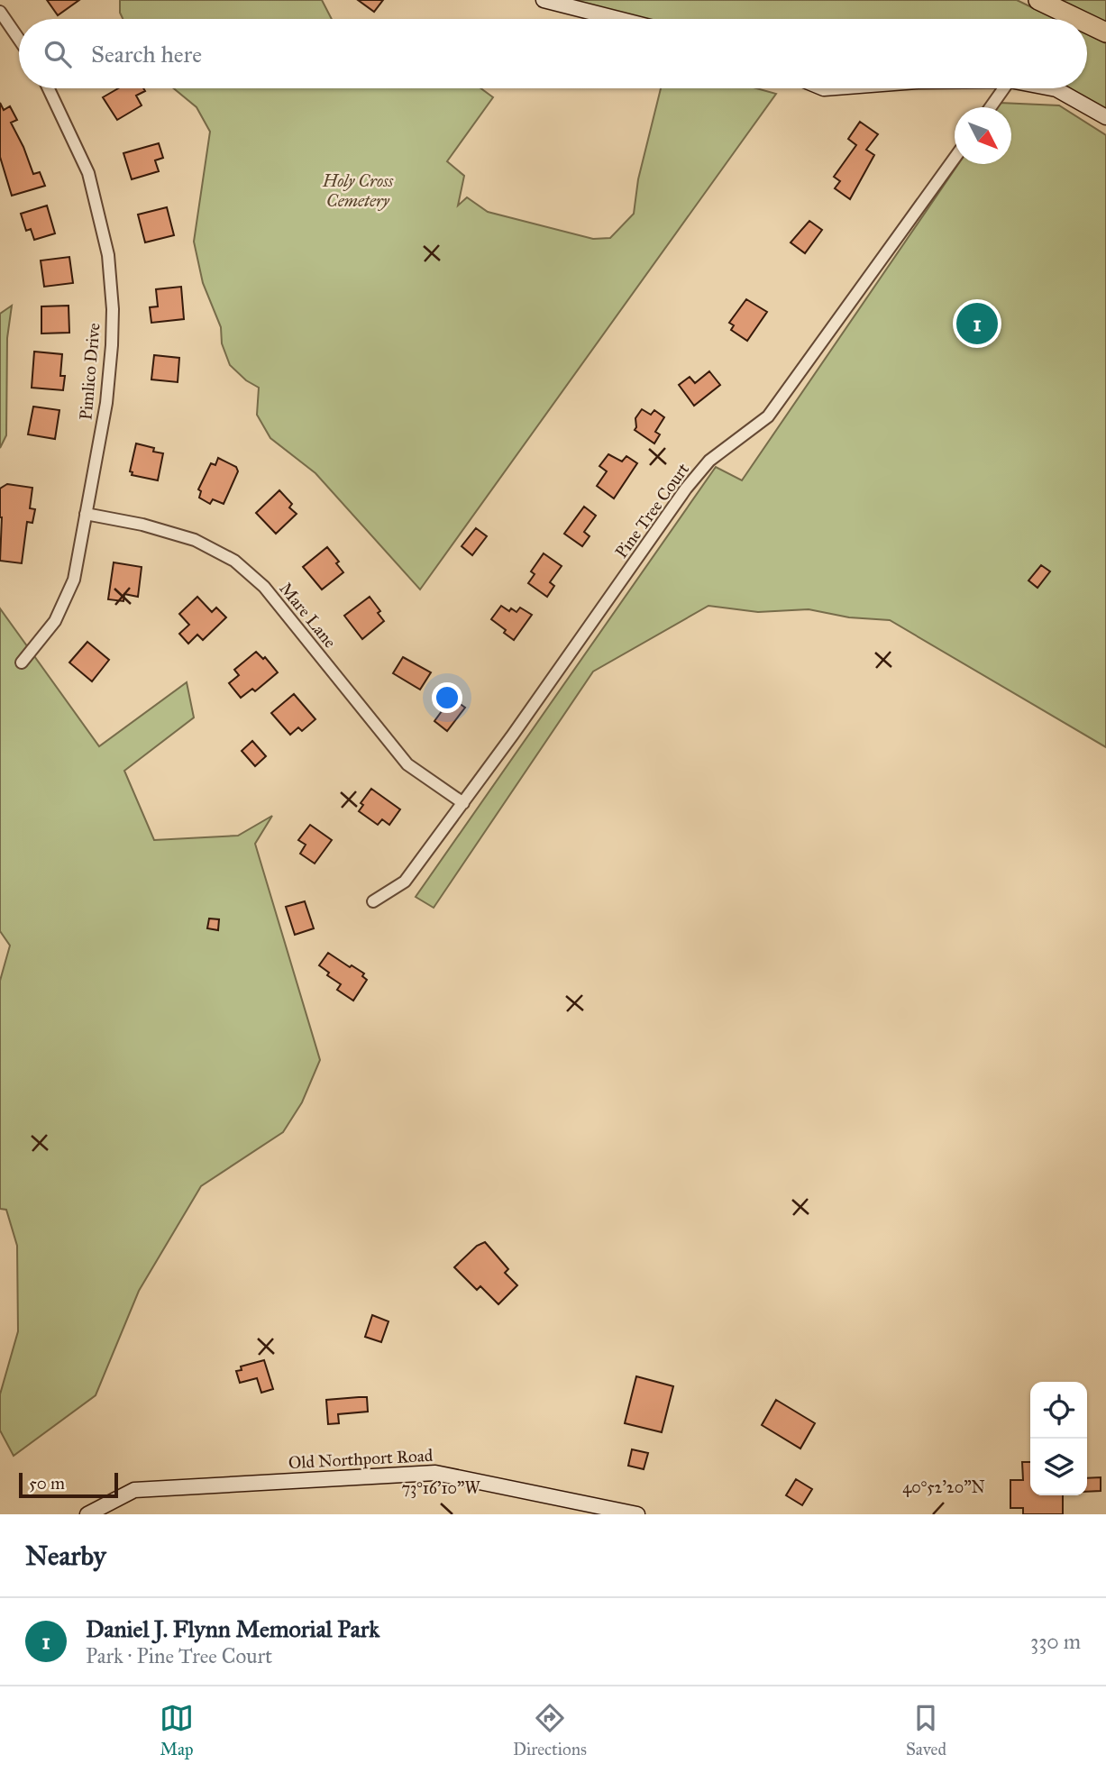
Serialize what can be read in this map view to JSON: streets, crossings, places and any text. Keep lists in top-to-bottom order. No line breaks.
{"streets":{"main road":["Old Northport Road"],"street":["Pimlico Drive","Pine Tree Court","Mare Lane"]},"crossings":[["Pimlico Drive","Mare Lane"],["Pine Tree Court","Mare Lane"]],"parks":["Holy Cross Cemetery"],"scale_bar":"50 m","north":"bottom right","page":{"search":"Search here","pins":"1","scale":"50 m","heading":"Nearby","list":[{"mark":"1","name":"Daniel J. Flynn Memorial Park","note":"Park · Pine Tree Court","value":"330 m"}],"nav":["Map","Directions","Saved"]},"coordinates":["40°52'20\"N","73°16'10\"W"]}
